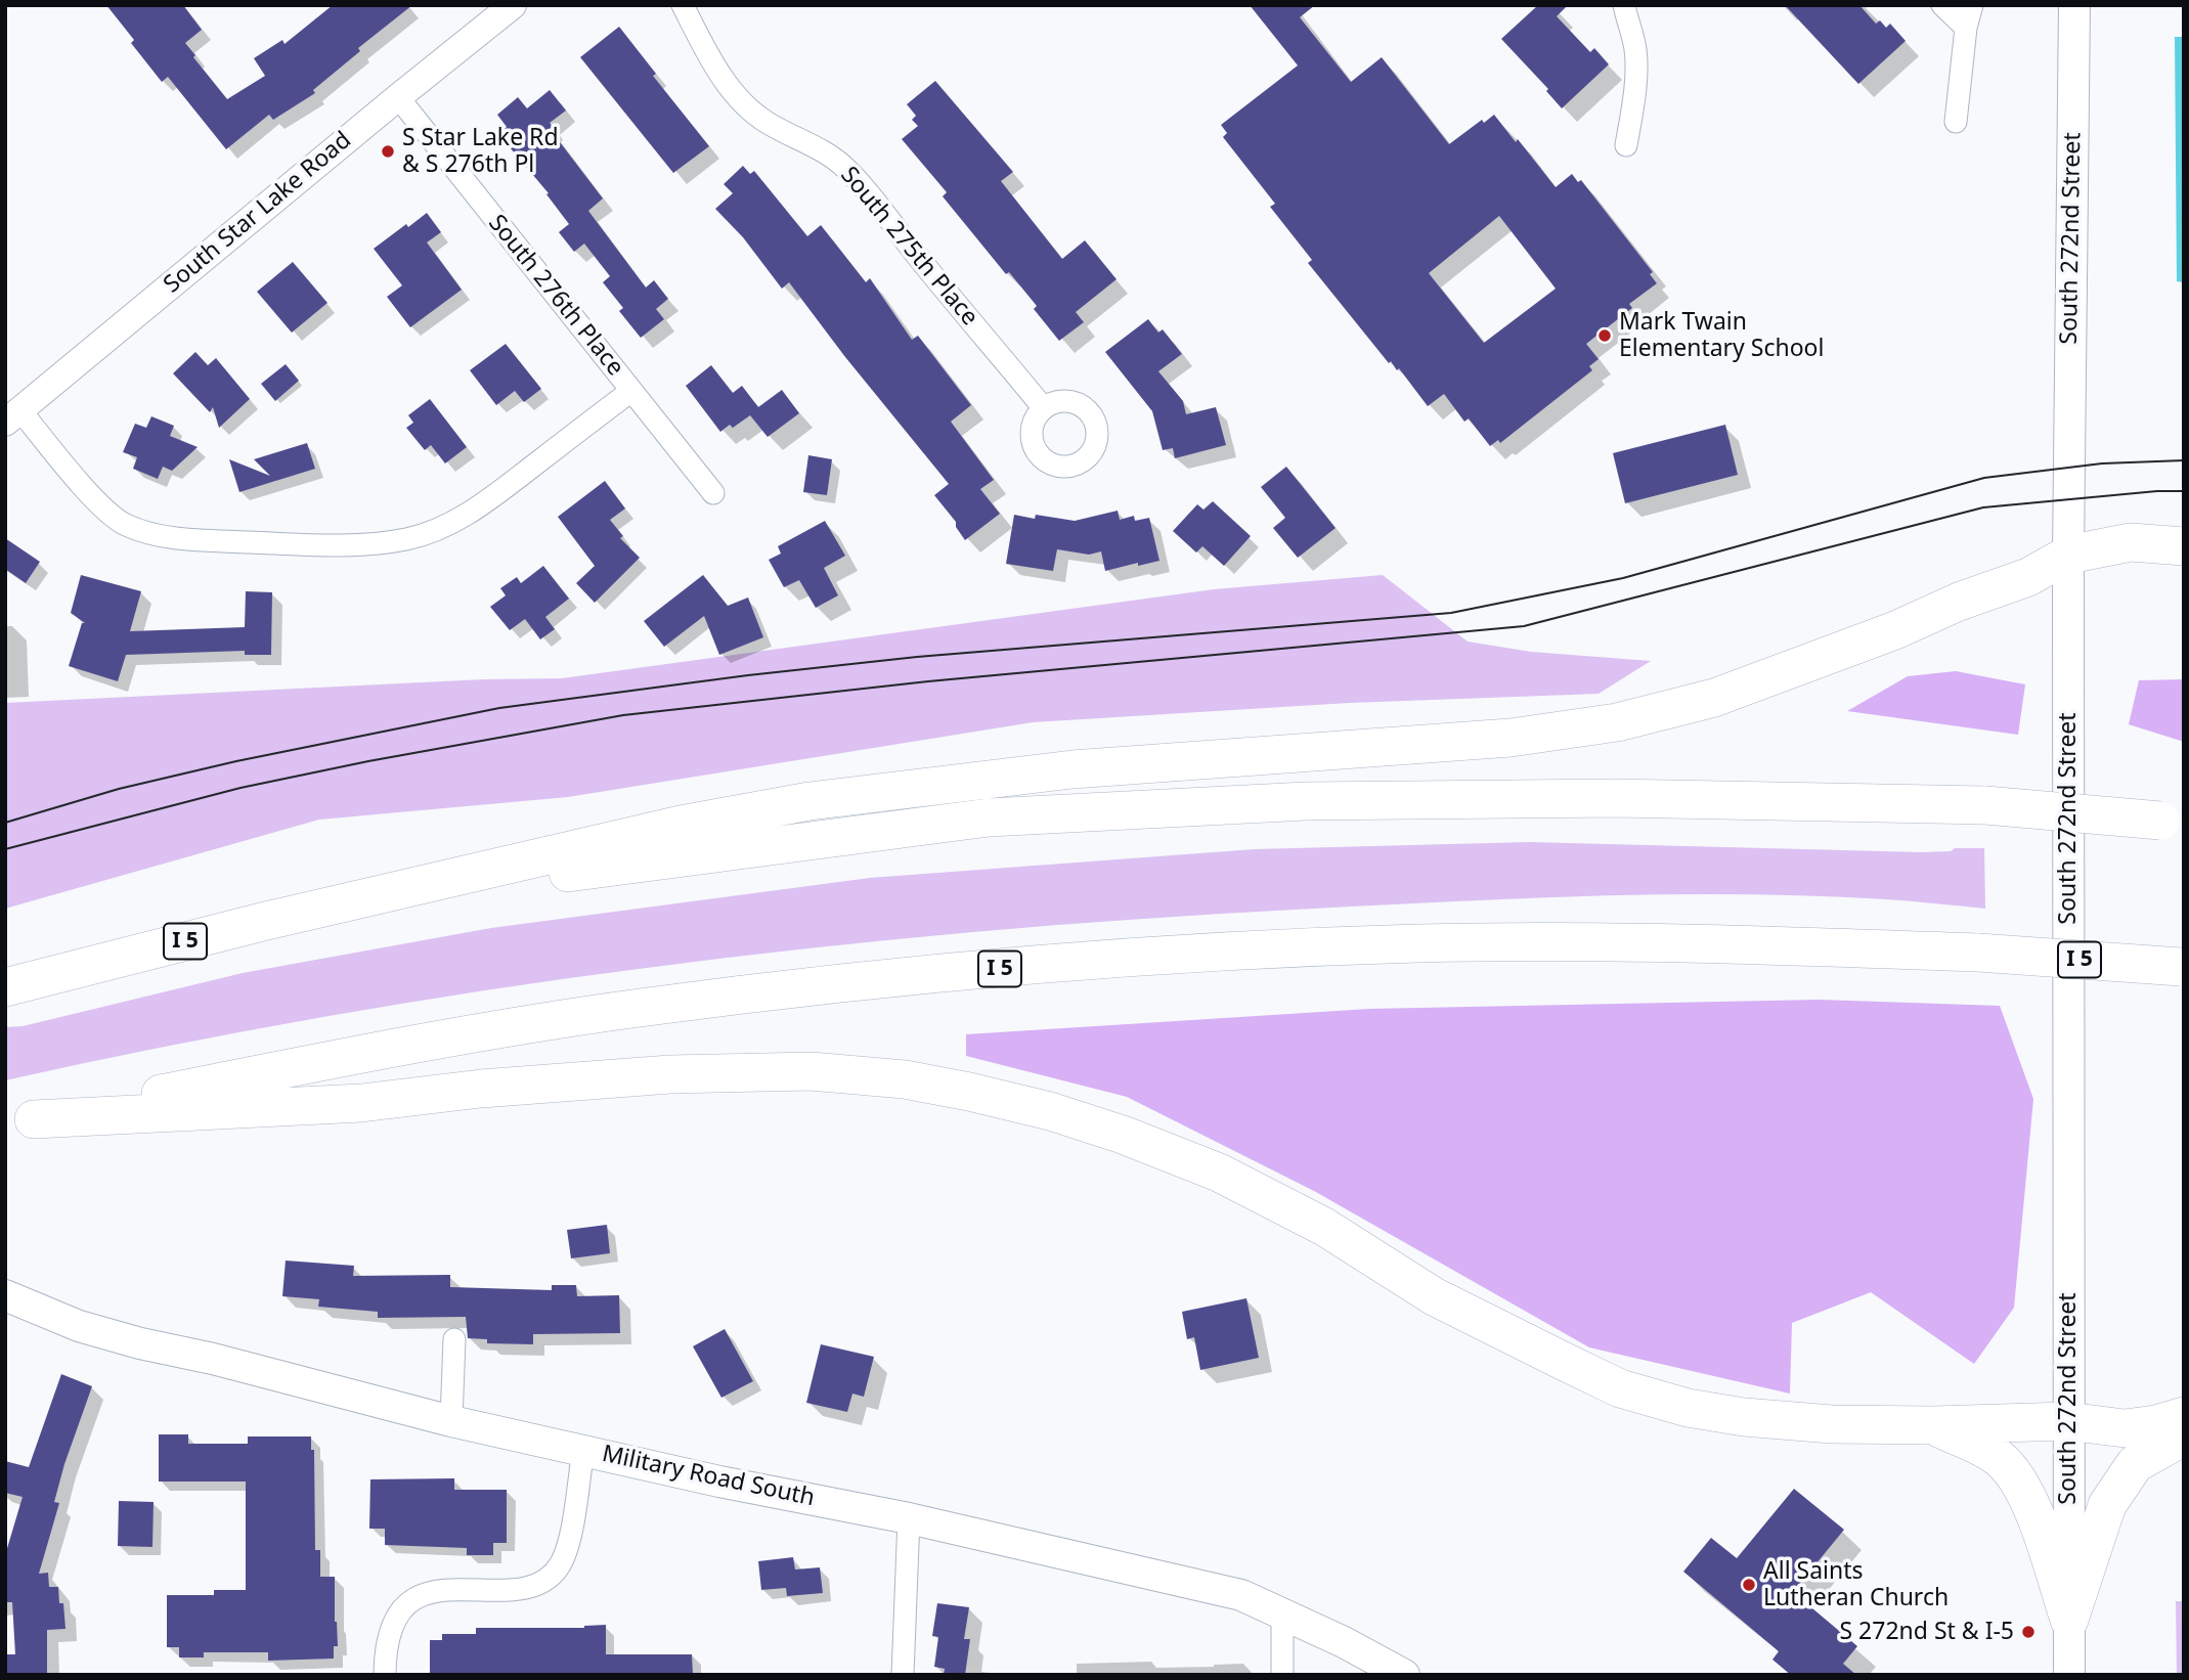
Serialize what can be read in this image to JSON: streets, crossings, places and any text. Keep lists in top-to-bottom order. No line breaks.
{"streets":{"highway":["I 5"],"main road":["South 272nd Street","Military Road South"],"street":["South Star Lake Road","South 275th Place","South 276th Place"]},"crossings":[["South Star Lake Road","South 276th Place"]],"places":["S Star Lake Rd & S 276th Pl","Mark Twain Elementary School","All Saints Lutheran Church","S 272nd St & I-5"]}
